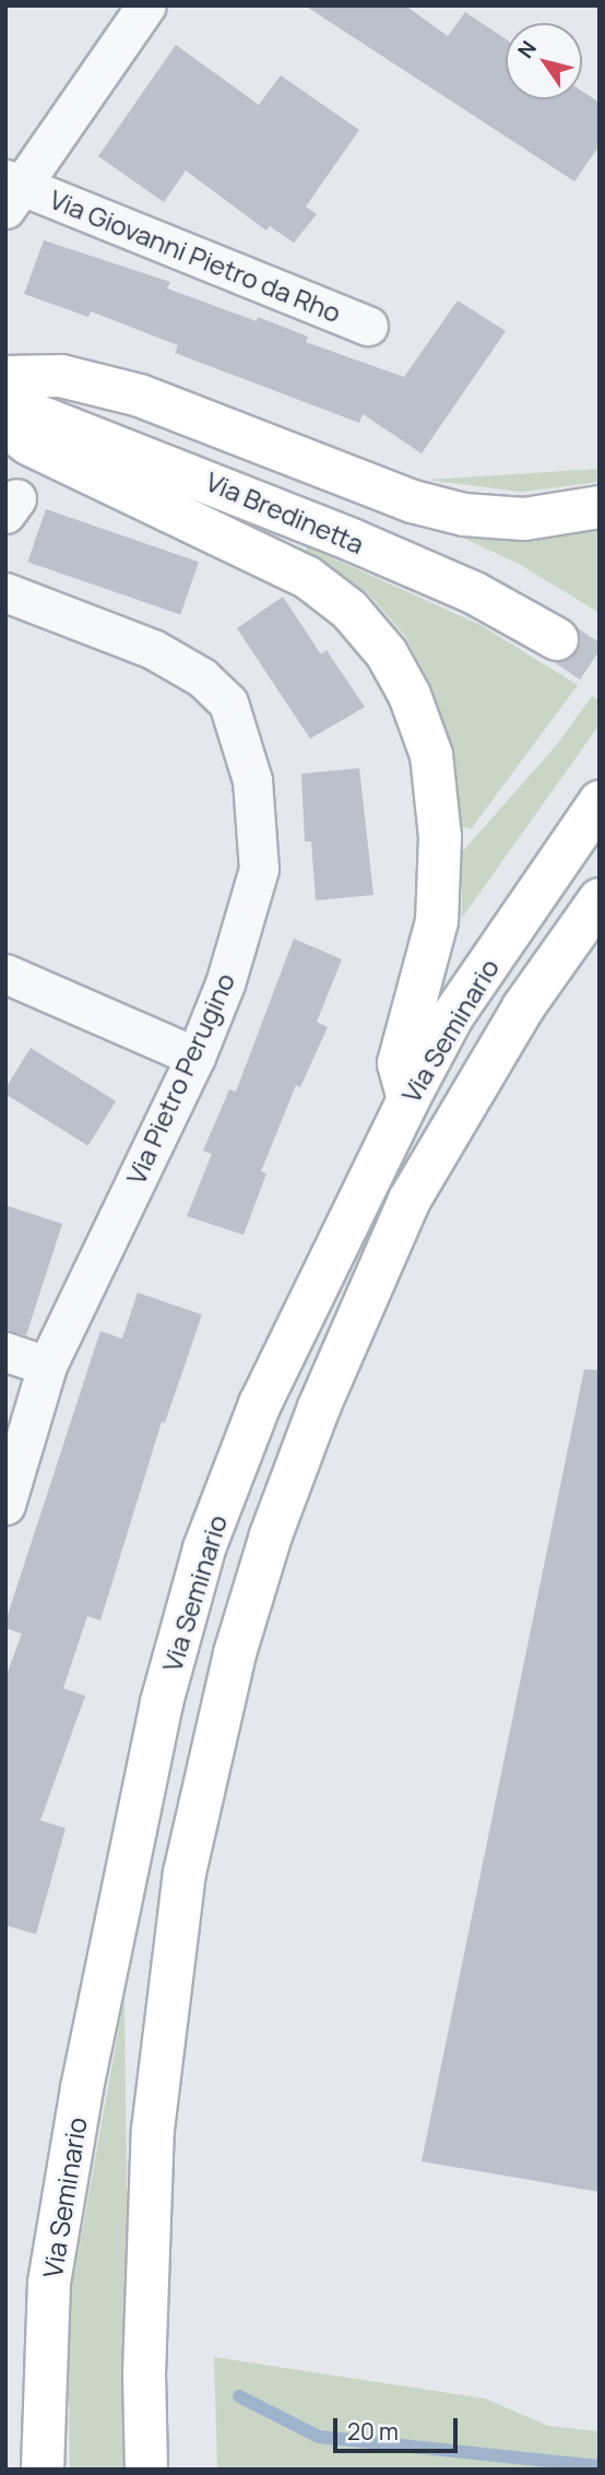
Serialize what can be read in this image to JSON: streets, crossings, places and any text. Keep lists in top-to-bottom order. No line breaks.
{"streets":{"main road":["Via Bredinetta","Via Seminario"],"street":["Via Giovanni Pietro da Rho","Via Pietro Perugino"]},"scale_bar":"20 m","north":"top left"}
